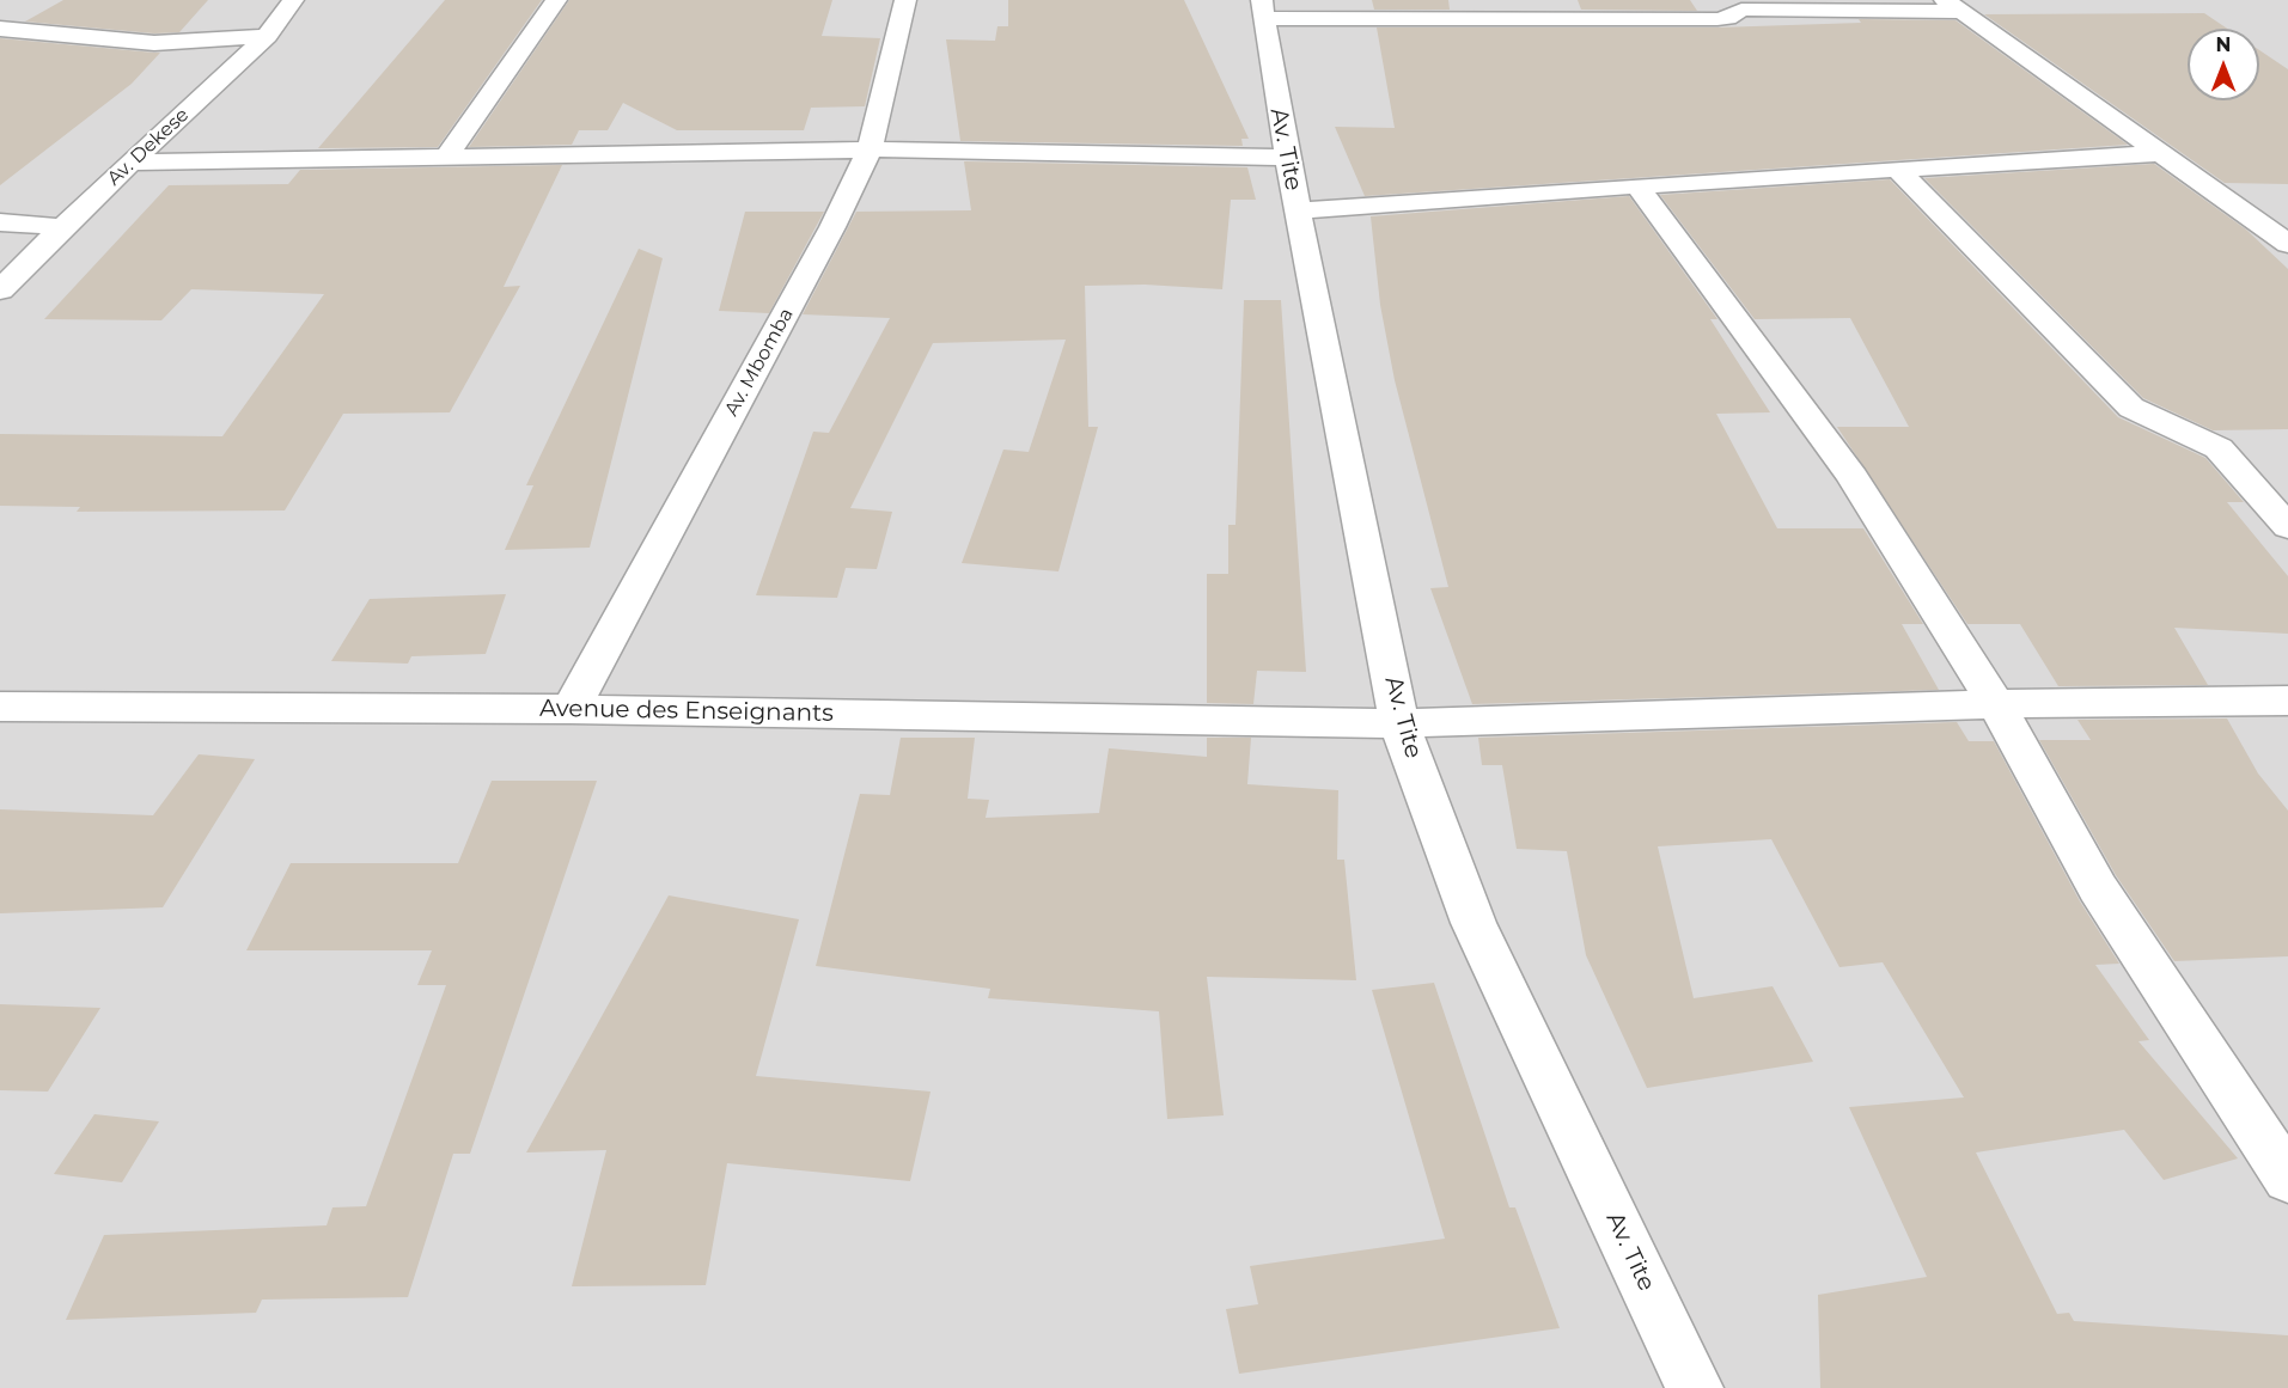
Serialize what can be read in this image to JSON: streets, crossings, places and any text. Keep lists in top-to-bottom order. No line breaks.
{"streets":{"street":["Av. Dekese","Av. Tite","Av. Mbomba","Avenue des Enseignants"]},"crossings":[["Av. Tite","Avenue des Enseignants"],["Av. Mbomba","Avenue des Enseignants"]],"north":"top"}
